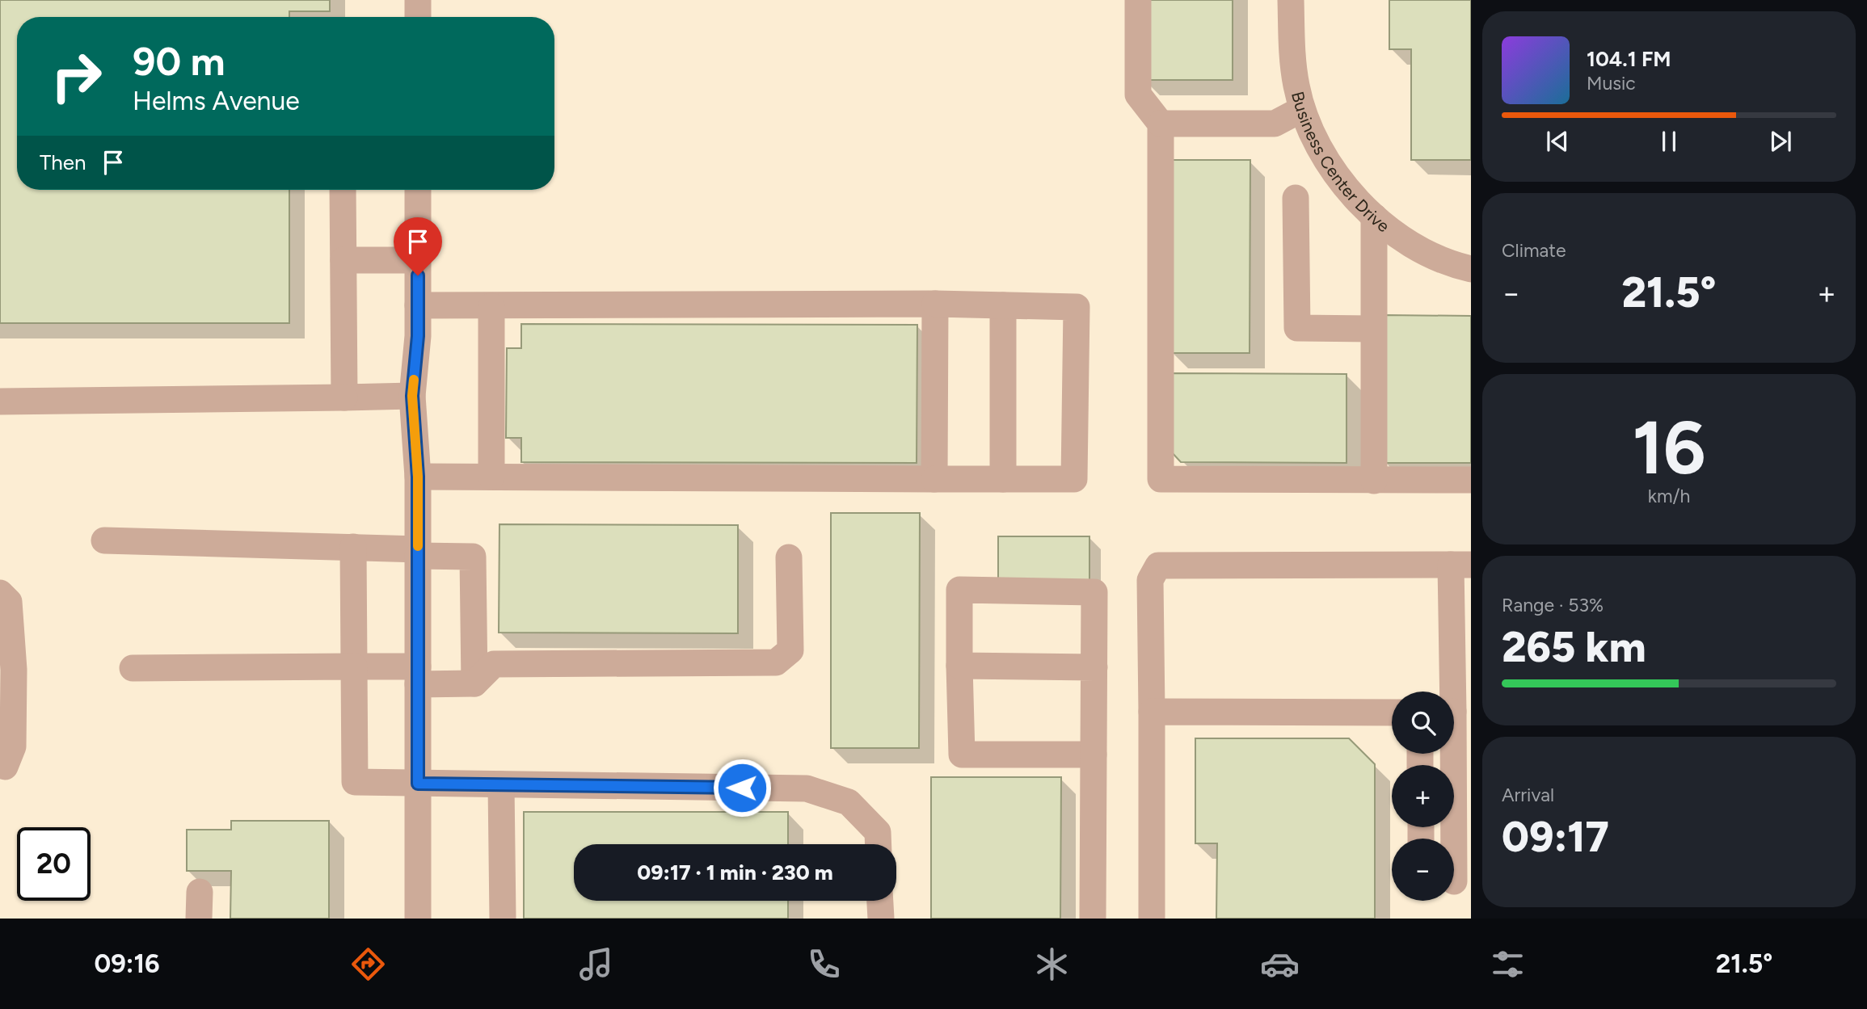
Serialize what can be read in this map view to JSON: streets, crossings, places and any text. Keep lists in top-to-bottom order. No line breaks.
{"streets":{"street":["Business Center Drive"]},"page":{"turn":["90 m","Helms Avenue"],"song":["104.1 FM","Music"],"then":"Then","tile":["Climate",["16","km/h"],["Range · 53%","265 km"],["Arrival","09:17"]],"heat":["−","21.5°","+"],"map_buttons":["+","−"],"limit":"20","trip":"09:17 · 1 min · 230 m","tabs":["09:16","21.5°"]}}
